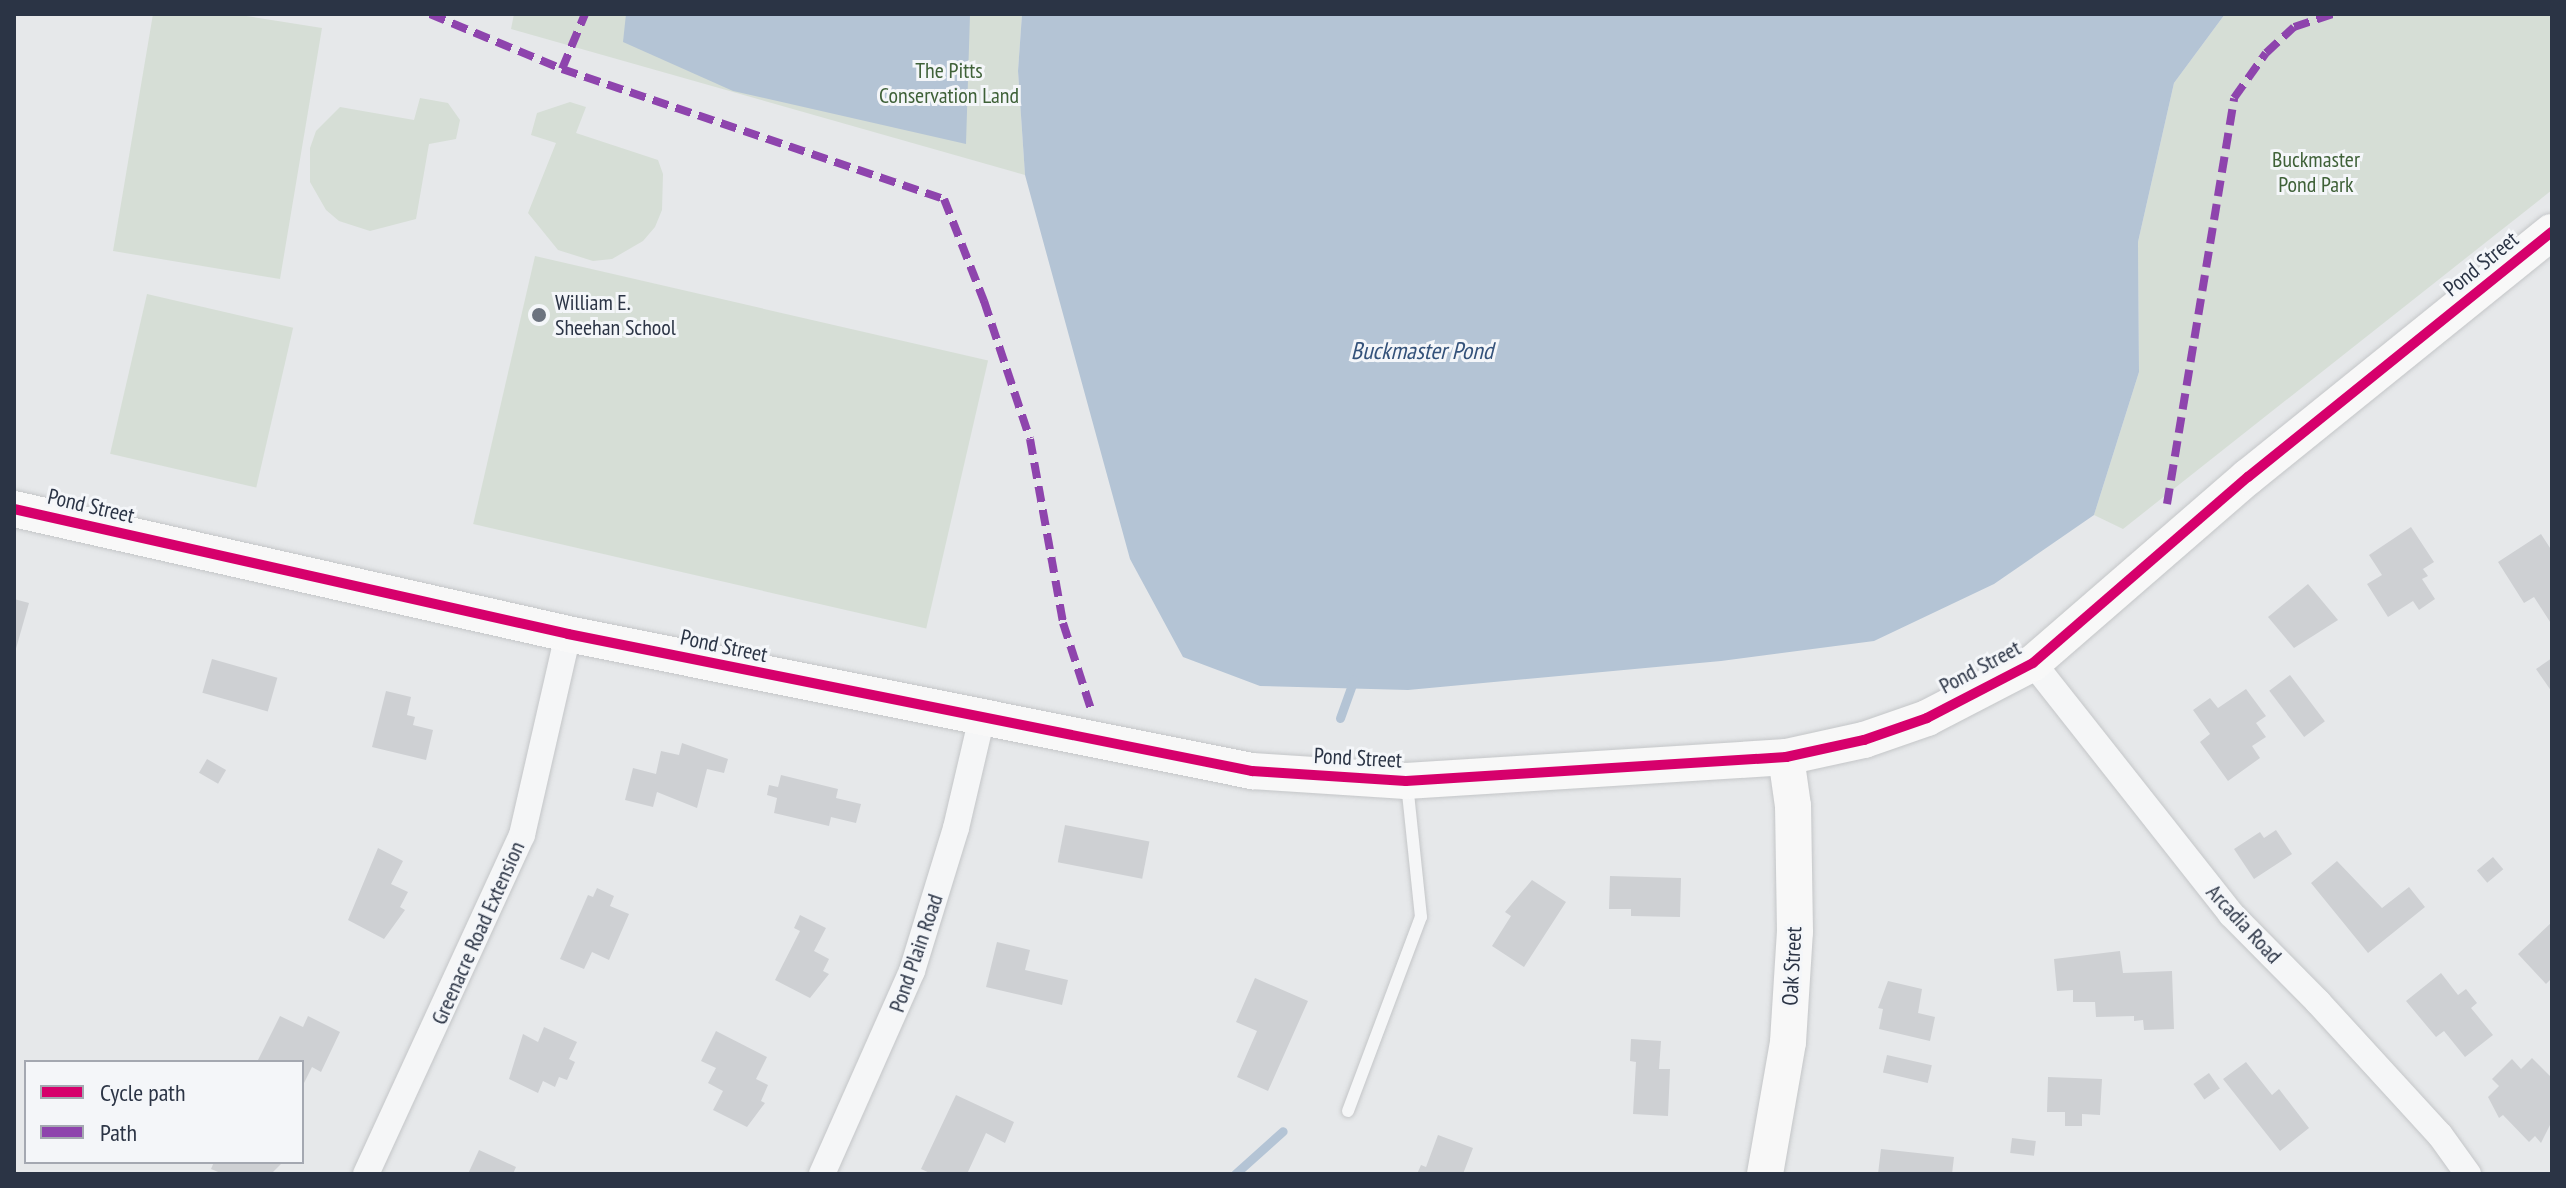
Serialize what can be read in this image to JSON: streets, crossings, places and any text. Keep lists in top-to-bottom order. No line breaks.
{"streets":{"street":["Pond Street","Arcadia Road","Greenacre Road Extension","Pond Plain Road","Oak Street"]},"crossings":[["Pond Street","Arcadia Road"],["Pond Street","Greenacre Road Extension"],["Pond Street","Pond Plain Road"],["Pond Street","Oak Street"]],"water":["Buckmaster Pond"],"parks":["The Pitts Conservation Land","Buckmaster Pond Park"],"places":["William E. Sheehan School"],"legend":["Cycle path","Path"]}
